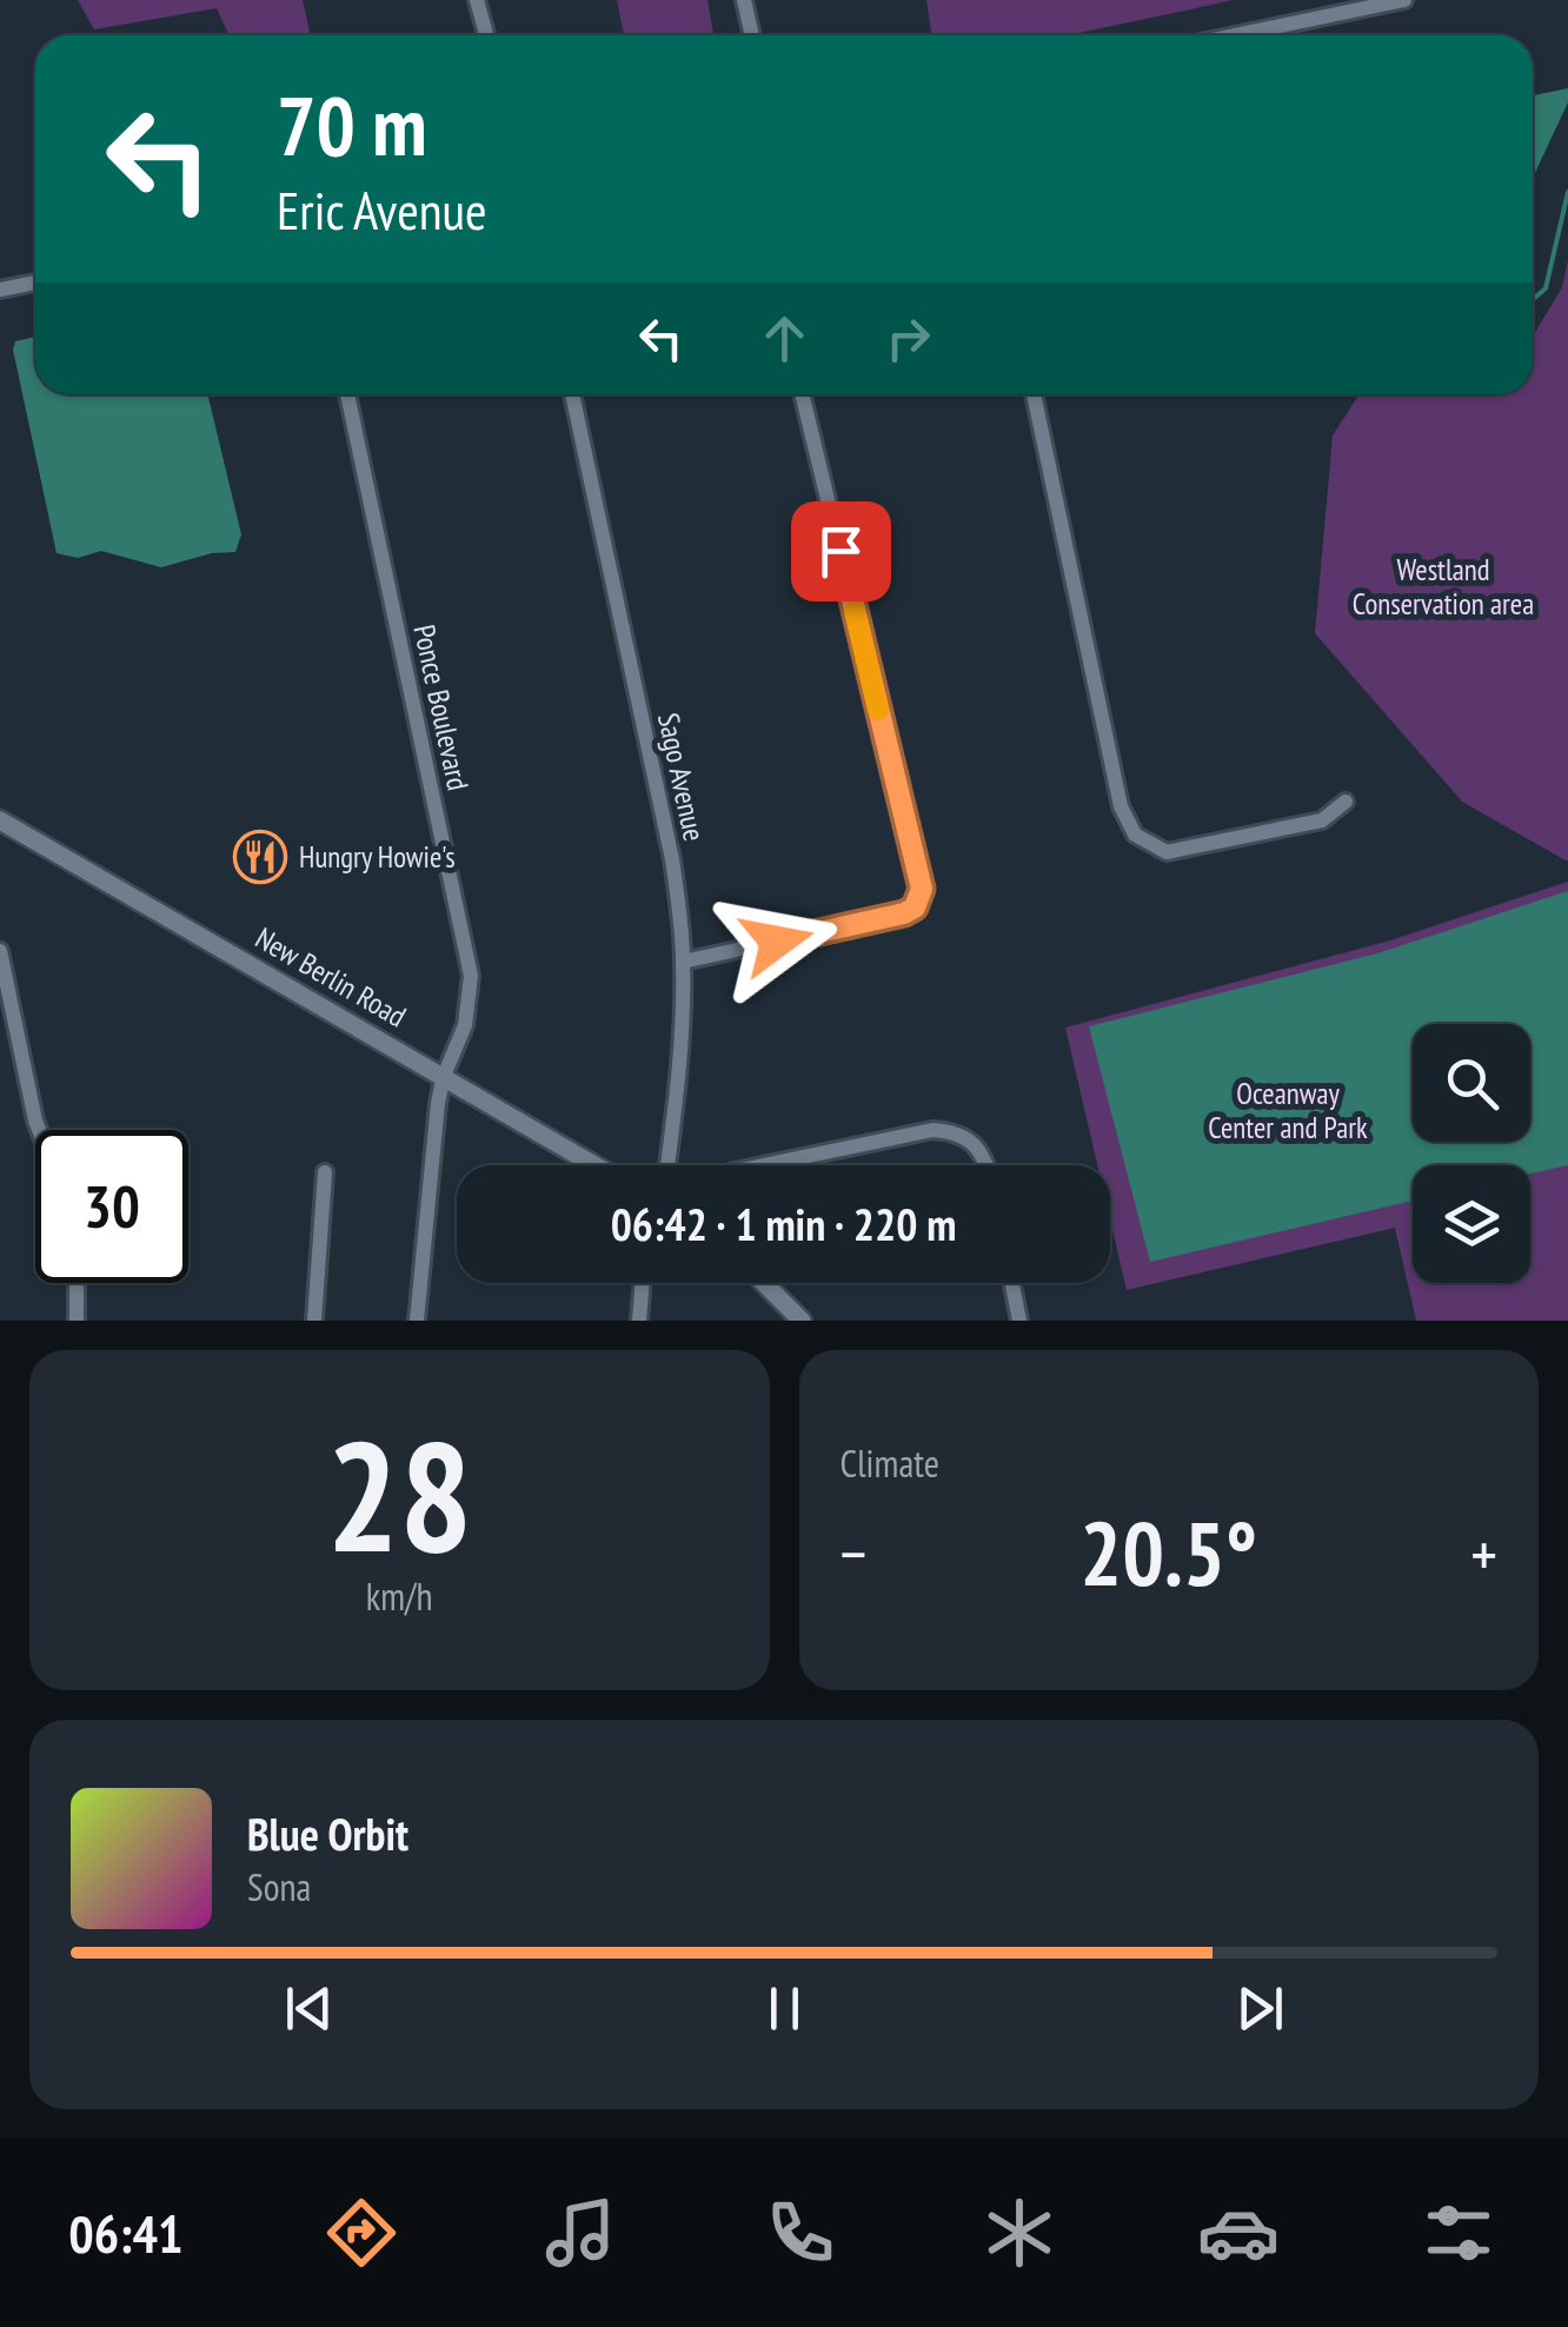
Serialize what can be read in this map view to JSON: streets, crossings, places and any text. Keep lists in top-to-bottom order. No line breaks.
{"streets":{"street":["Ponce Boulevard","Sago Avenue","New Berlin Road"]},"crossings":[["Ponce Boulevard","New Berlin Road"]],"parks":["Westland Conservation area","Oceanway Center and Park"],"places":{"restaurant":["Hungry Howie's"]},"page":{"turn":["70 m","Eric Avenue"],"limit":"30","trip":"06:42 · 1 min · 220 m","tile":[["28","km/h"],"Climate"],"heat":["−","20.5°","+"],"song":["Blue Orbit","Sona"],"tabs":"06:41"}}
